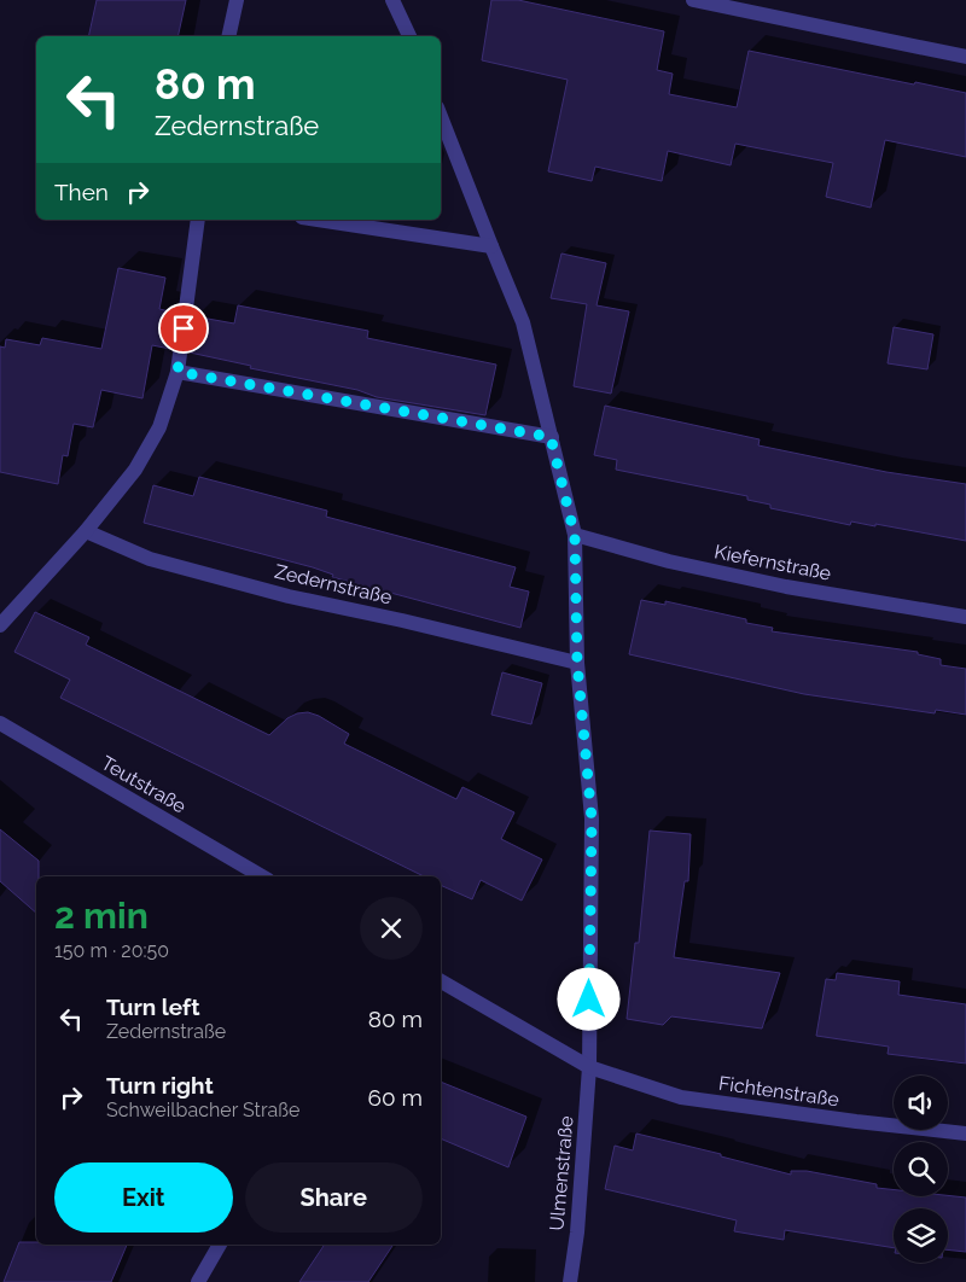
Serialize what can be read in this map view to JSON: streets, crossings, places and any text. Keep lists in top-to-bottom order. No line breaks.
{"streets":{"street":["Kiefernstraße","Zedernstraße","Teutstraße","Fichtenstraße","Ulmenstraße"]},"crossings":[["Fichtenstraße","Ulmenstraße"]],"page":{"turn":["80 m","Zedernstraße"],"then":"Then","heading":["2 min","150 m · 20:50"],"list":[{"name":"Turn left","note":"Zedernstraße","value":"80 m"},{"name":"Turn right","note":"Schweilbacher Straße","value":"60 m"}],"buttons":["Exit","Share"]}}
